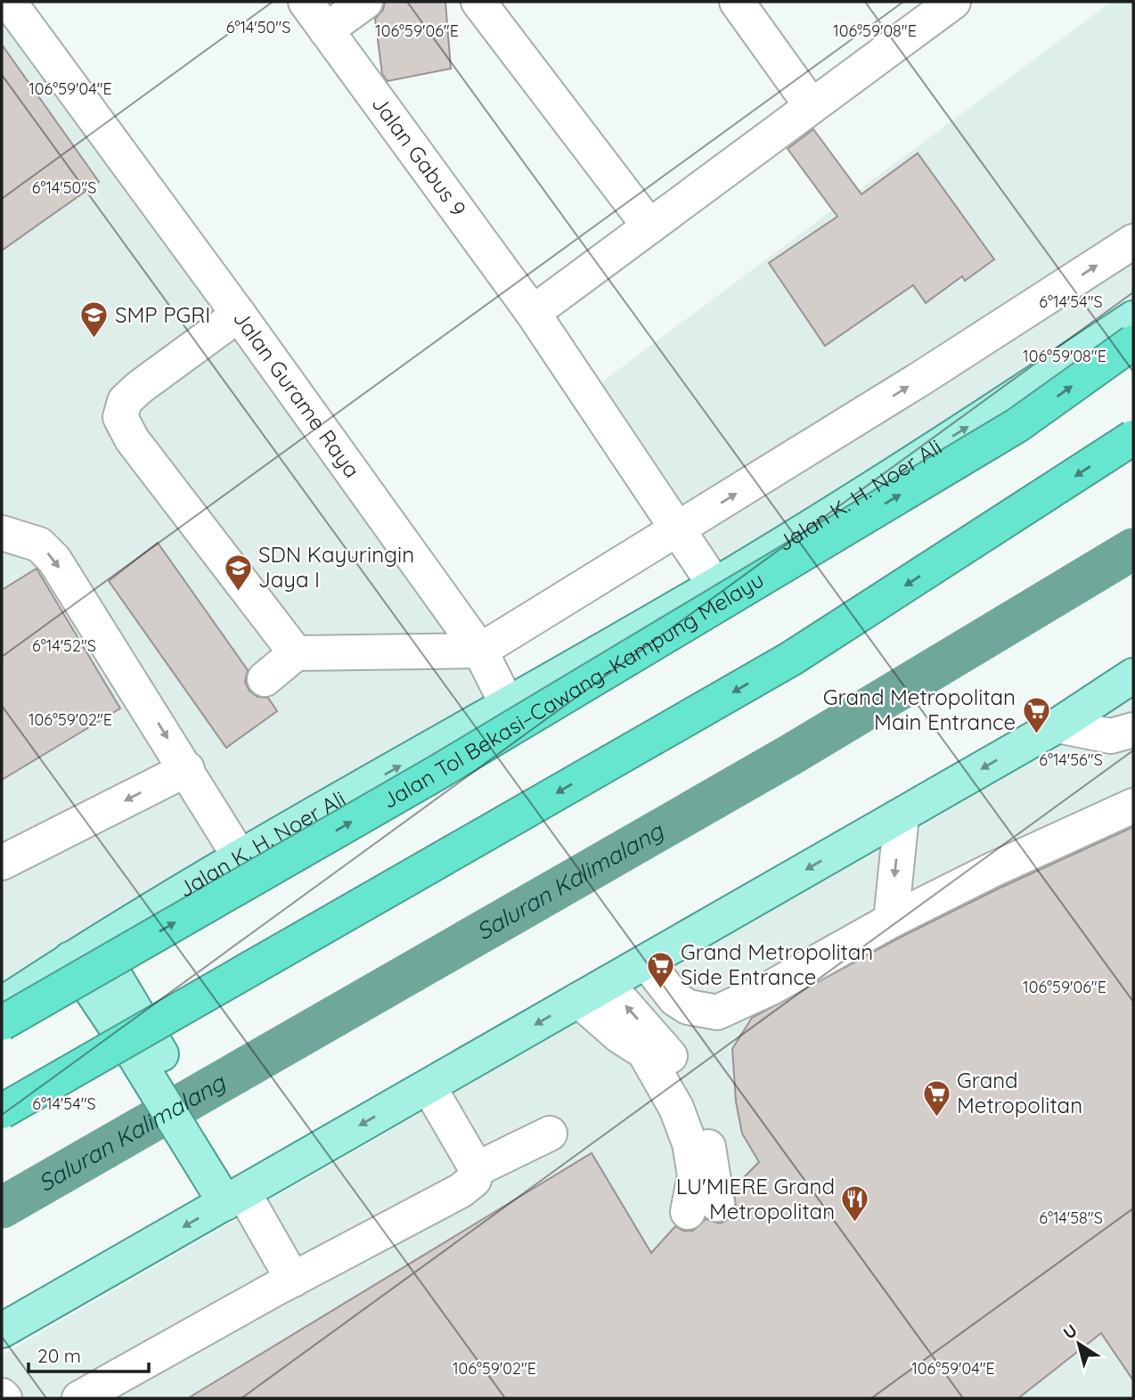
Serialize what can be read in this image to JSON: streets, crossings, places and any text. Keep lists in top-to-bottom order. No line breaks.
{"streets":{"highway":["Jalan Tol Bekasi–Cawang–Kampung Melayu"],"main road":["Jalan K. H. Noer Ali"],"street":["Jalan Gabus 9","Jalan Gurame Raya"]},"crossings":[["Jalan Gabus 9","Jalan K. H. Noer Ali"],["Jalan Gurame Raya","Jalan K. H. Noer Ali"]],"water":["Saluran Kalimalang"],"places":{"school or university":["SMP PGRI","SDN Kayuringin Jaya I"],"supermarket":["Grand Metropolitan Main Entrance","Grand Metropolitan Side Entrance","Grand Metropolitan"],"restaurant":["LU'MIERE Grand Metropolitan"]},"scale_bar":"20 m","north":"top left","coordinates":["6°14'50\"S","106°59'06\"E","106°59'08\"E","106°59'04\"E","6°14'54\"S","6°14'52\"S","106°59'02\"E","6°14'56\"S","6°14'58\"S"]}
